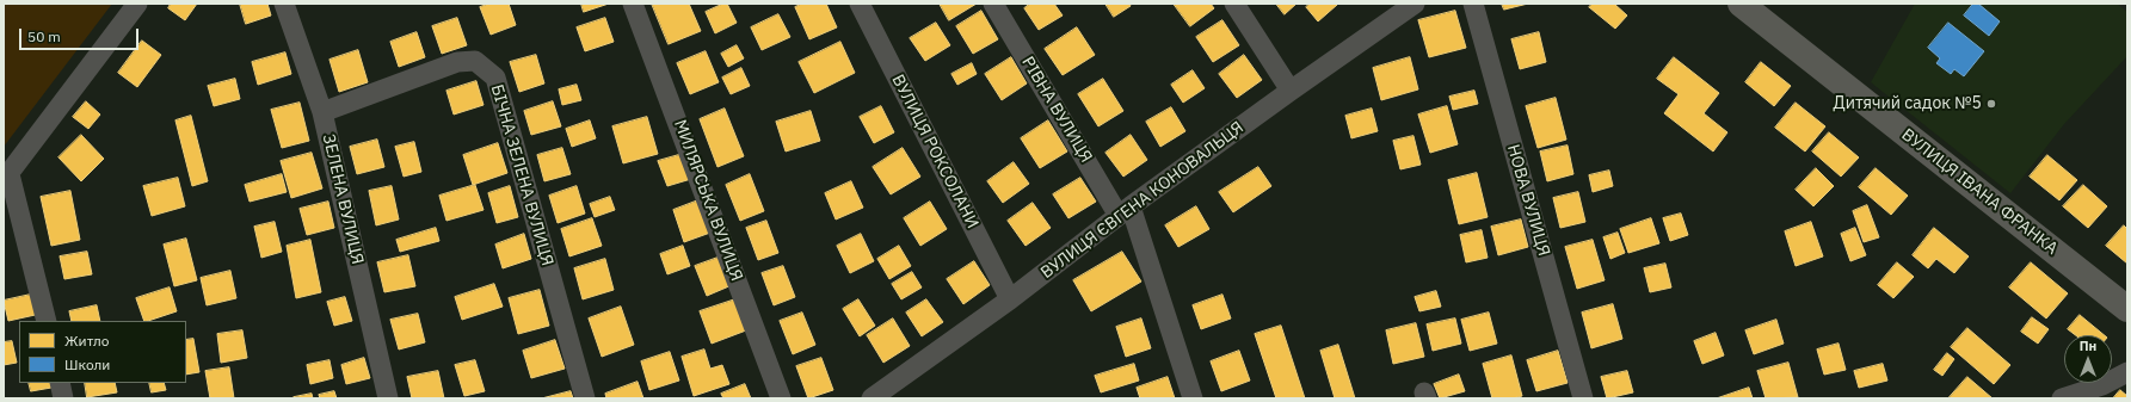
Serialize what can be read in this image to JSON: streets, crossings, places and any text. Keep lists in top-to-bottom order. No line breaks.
{"streets":{"main road":["ВУЛИЦЯ ІВАНА ФРАНКА"],"street":["РІВНА ВУЛИЦЯ","ВУЛИЦЯ РОКСОЛАНИ","БІЧНА ЗЕЛЕНА ВУЛИЦЯ","ЗЕЛЕНА ВУЛИЦЯ","МИЛЯРСЬКА ВУЛИЦЯ","ВУЛИЦЯ ЄВГЕНА КОНОВАЛЬЦЯ","НОВА ВУЛИЦЯ"]},"crossings":[["РІВНА ВУЛИЦЯ","ВУЛИЦЯ ЄВГЕНА КОНОВАЛЬЦЯ"],["ВУЛИЦЯ РОКСОЛАНИ","ВУЛИЦЯ ЄВГЕНА КОНОВАЛЬЦЯ"],["БІЧНА ЗЕЛЕНА ВУЛИЦЯ","ЗЕЛЕНА ВУЛИЦЯ"]],"places":["Дитячий садок №5"],"legend":["Житло","Школи"],"scale_bar":"50 m","north":"top"}
